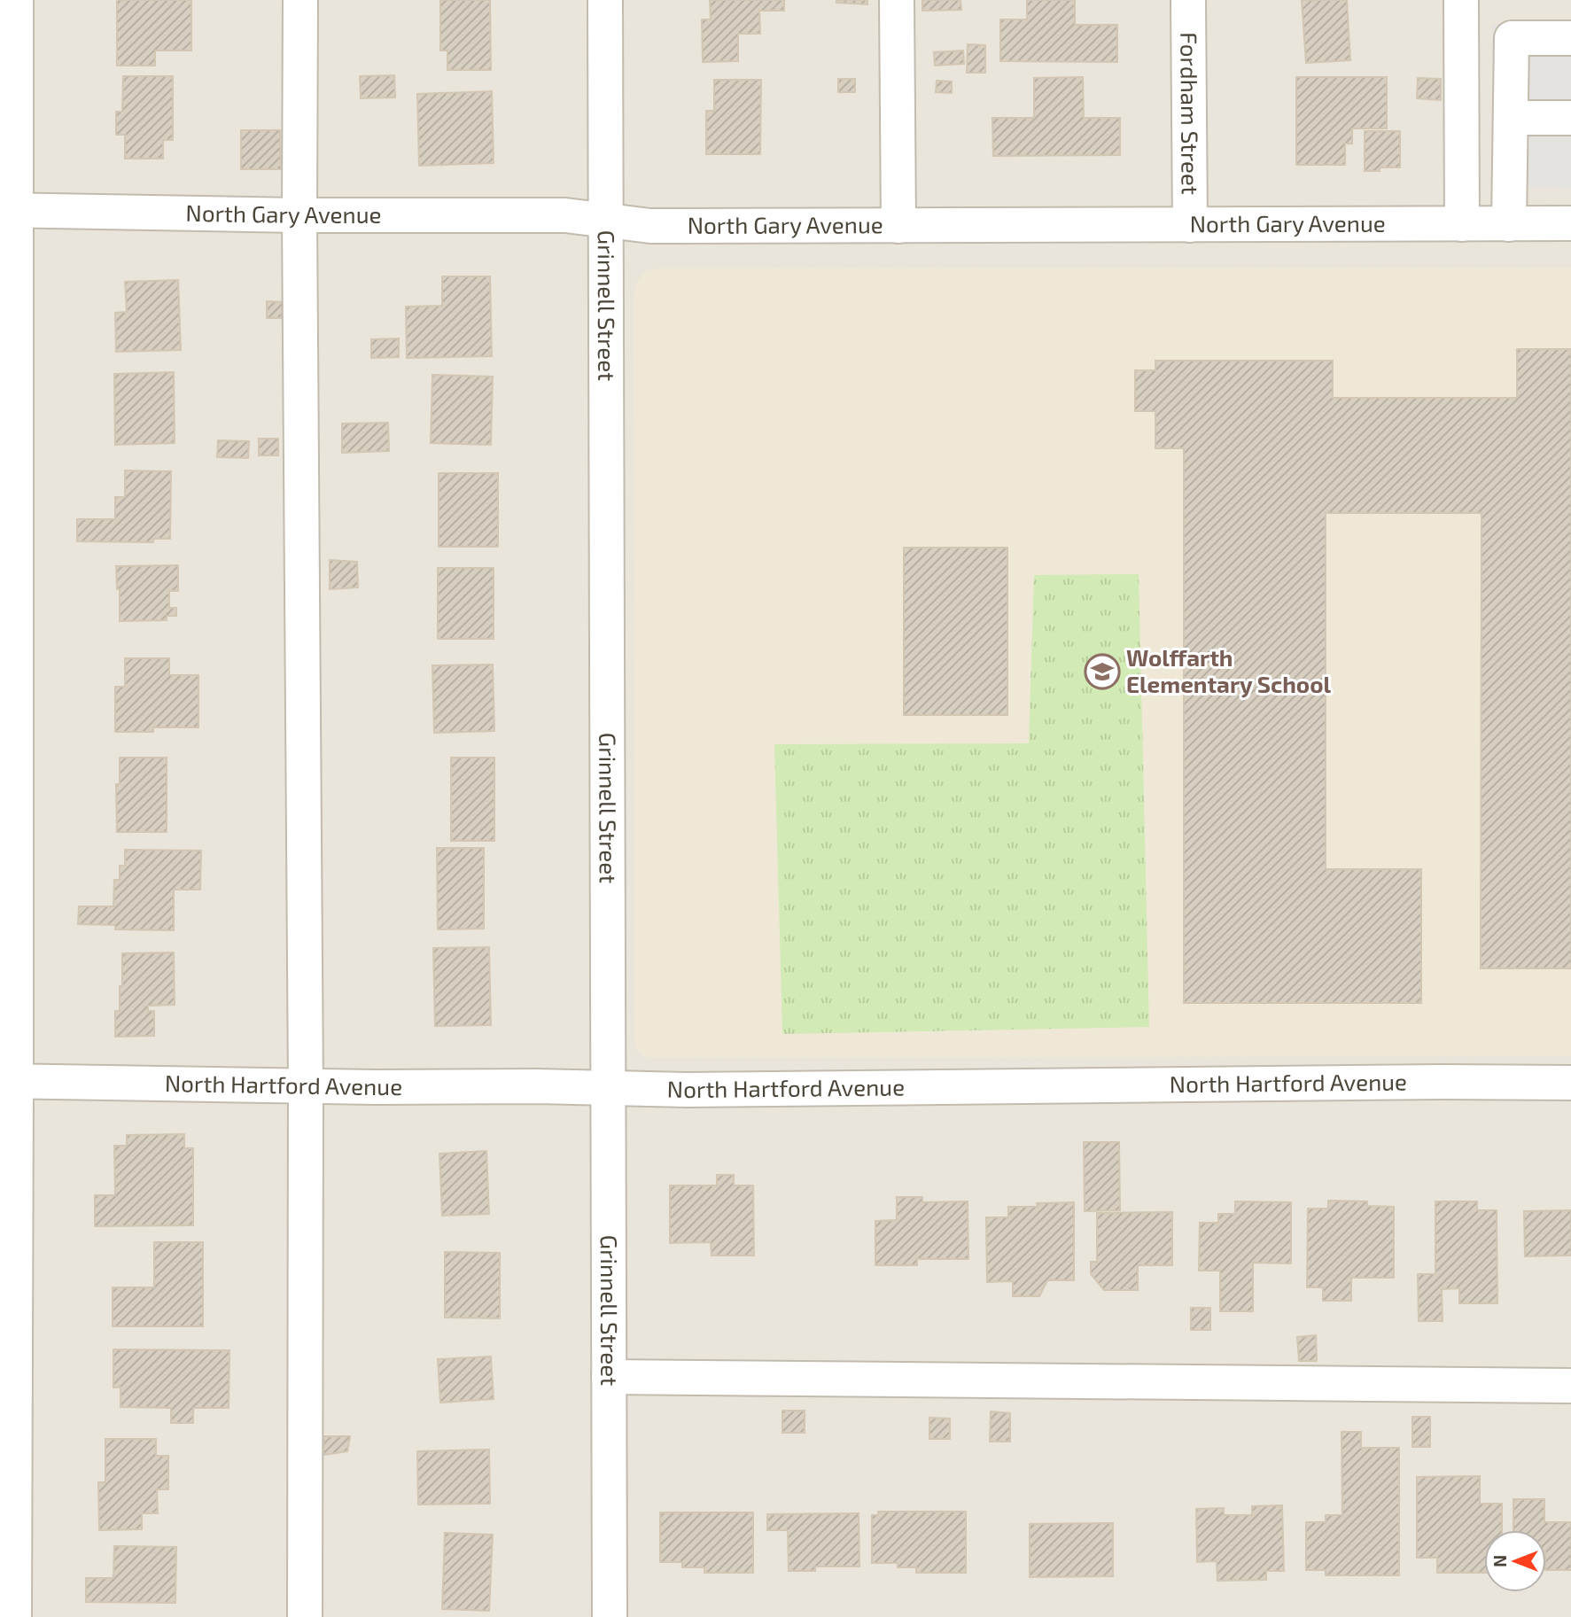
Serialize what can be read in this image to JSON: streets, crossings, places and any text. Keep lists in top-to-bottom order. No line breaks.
{"streets":{"street":["Fordham Street","North Gary Avenue","Grinnell Street","North Hartford Avenue"]},"crossings":[["Fordham Street","North Gary Avenue"],["North Gary Avenue","Grinnell Street"],["Grinnell Street","North Hartford Avenue"]],"places":{"school or university":["Wolffarth Elementary School"]},"north":"left"}
